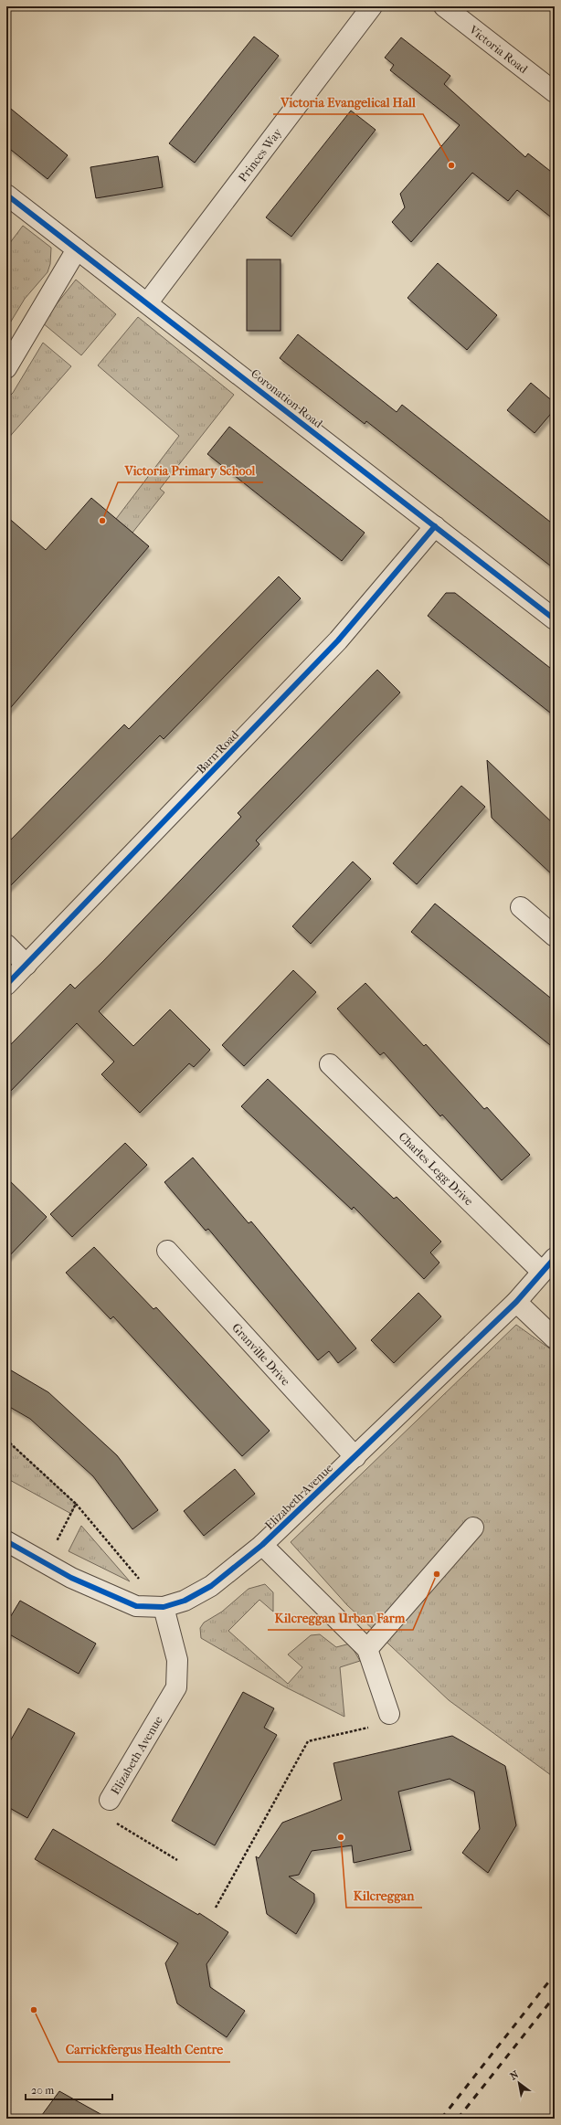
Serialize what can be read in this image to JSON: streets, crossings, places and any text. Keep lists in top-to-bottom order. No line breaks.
{"streets":{"street":["Victoria Road","Princes Way","Coronation Road","Barn Road","Charles Legg Drive","Granville Drive","Elizabeth Avenue"]},"crossings":[["Princes Way","Coronation Road"],["Coronation Road","Barn Road"],["Charles Legg Drive","Elizabeth Avenue"],["Granville Drive","Elizabeth Avenue"]],"places":["Victoria Evangelical Hall","Victoria Primary School","Kilcreggan Urban Farm","Kilcreggan","Carrickfergus Health Centre"],"scale_bar":"20 m","north":"top left"}
